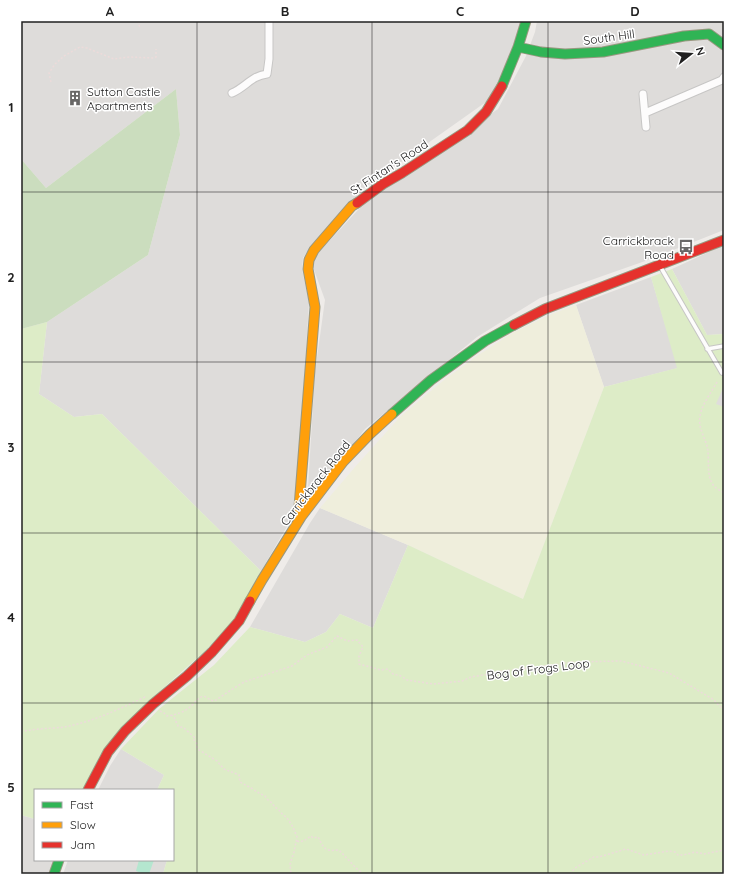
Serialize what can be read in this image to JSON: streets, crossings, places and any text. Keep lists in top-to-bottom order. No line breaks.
{"streets":{"main road":["South Hill","St Fintan's Road","Carrickbrack Road"],"path":["Bog of Frogs Loop"]},"crossings":[["South Hill","St Fintan's Road"],["St Fintan's Road","Carrickbrack Road"]],"places":{"building":["Sutton Castle Apartments"],"bus stop":["Carrickbrack Road"]},"legend":["Fast","Slow","Jam"],"north":"right","grid":{"columns":["A","B","C","D"],"rows":["1","2","3","4","5"]}}
